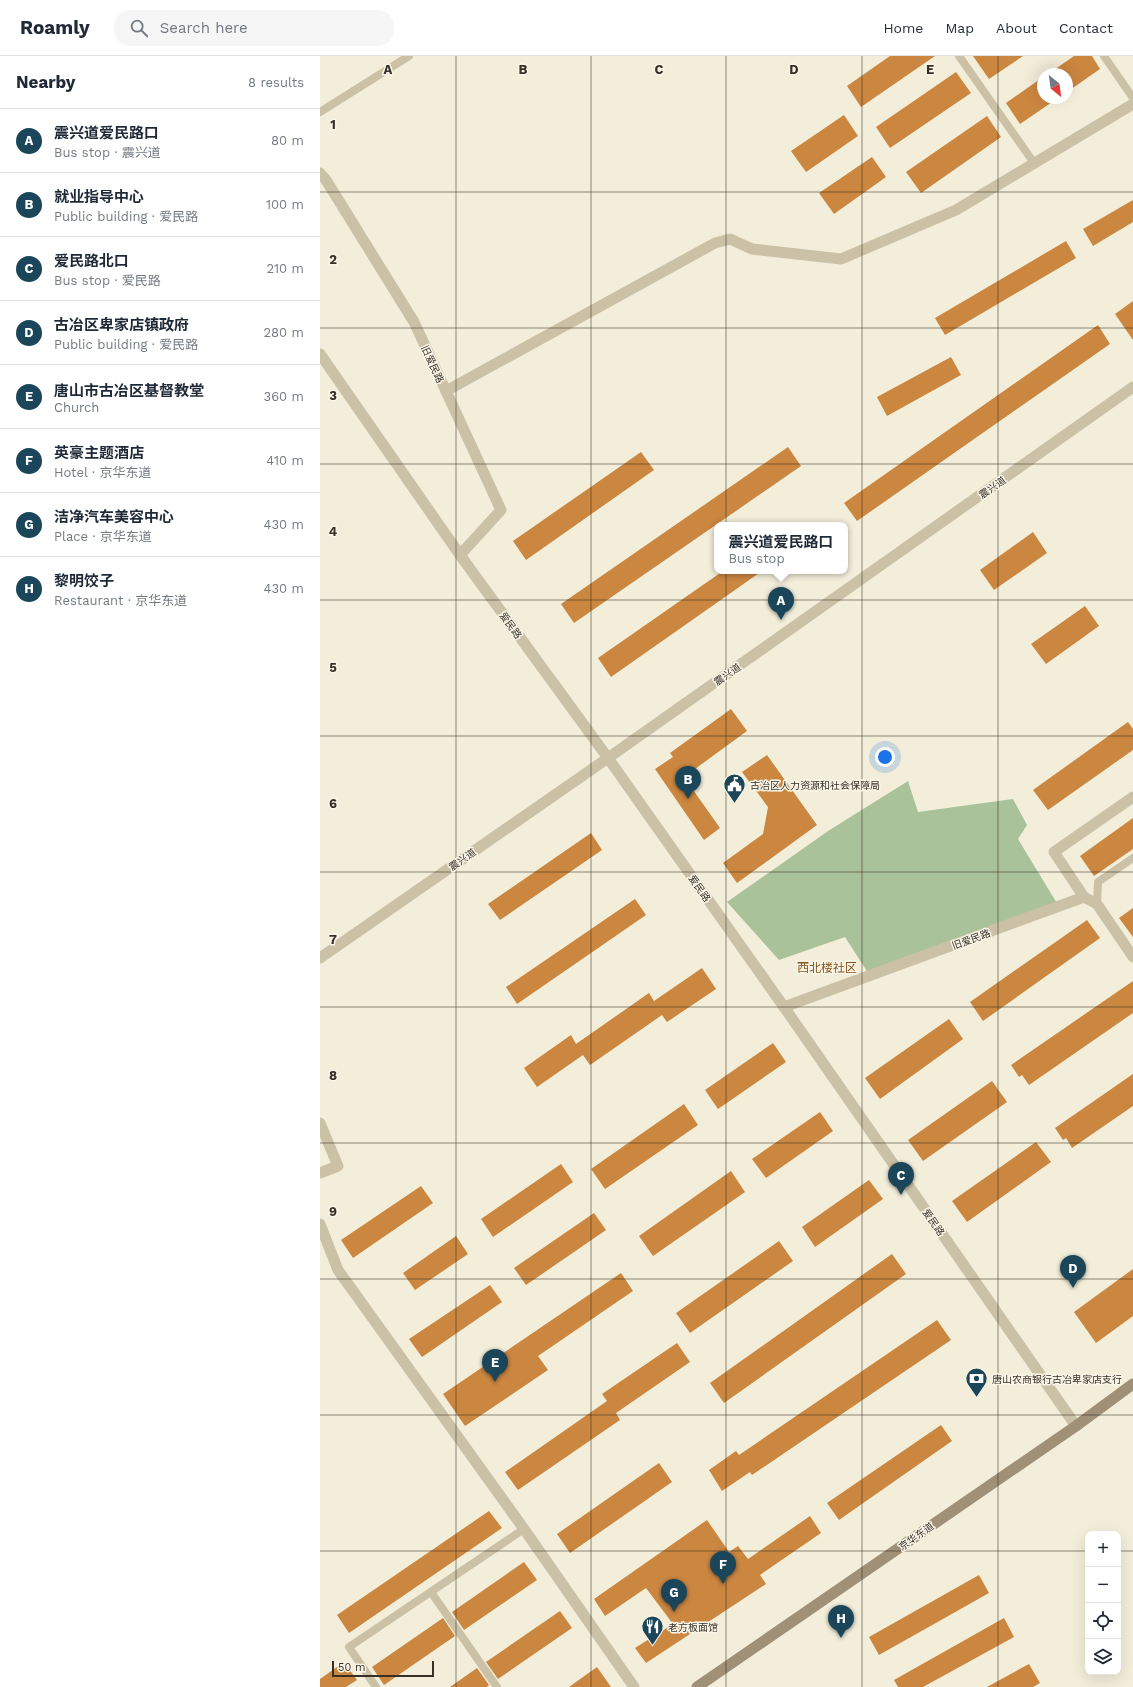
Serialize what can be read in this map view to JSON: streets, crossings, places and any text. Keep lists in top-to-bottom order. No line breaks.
{"streets":{"main road":["京华东道"],"street":["旧爱民路","震兴道","爱民路"]},"crossings":[["旧爱民路","爱民路"],["震兴道","爱民路"],["爱民路","京华东道"]],"districts":["西北楼社区"],"places":{"public building":["古冶区人力资源和社会保障局"],"bank":["唐山农商银行古冶卑家店支行"],"restaurant":["老方板面馆"]},"scale_bar":"50 m","north":"bottom right","page":{"header":"Roamly","search":"Search here","nav":["Home","Map","About","Contact"],"heading":["Nearby","8 results"],"list":[{"mark":"A","name":"震兴道爱民路口","note":"Bus stop · 震兴道","value":"80 m"},{"mark":"B","name":"就业指导中心","note":"Public building · 爱民路","value":"100 m"},{"mark":"C","name":"爱民路北口","note":"Bus stop · 爱民路","value":"210 m"},{"mark":"D","name":"古冶区卑家店镇政府","note":"Public building · 爱民路","value":"280 m"},{"mark":"E","name":"唐山市古冶区基督教堂","note":"Church","value":"360 m"},{"mark":"F","name":"英豪主题酒店","note":"Hotel · 京华东道","value":"410 m"},{"mark":"G","name":"洁净汽车美容中心","note":"Place · 京华东道","value":"430 m"},{"mark":"H","name":"黎明饺子","note":"Restaurant · 京华东道","value":"430 m"}],"popup":["震兴道爱民路口","Bus stop"],"pins":["A","B","C","D","E","F","G","H"],"map_buttons":["+","−"],"scale":"50 m"},"grid":{"columns":["A","B","C","D","E"],"rows":["1","2","3","4","5","6","7","8","9"]}}
